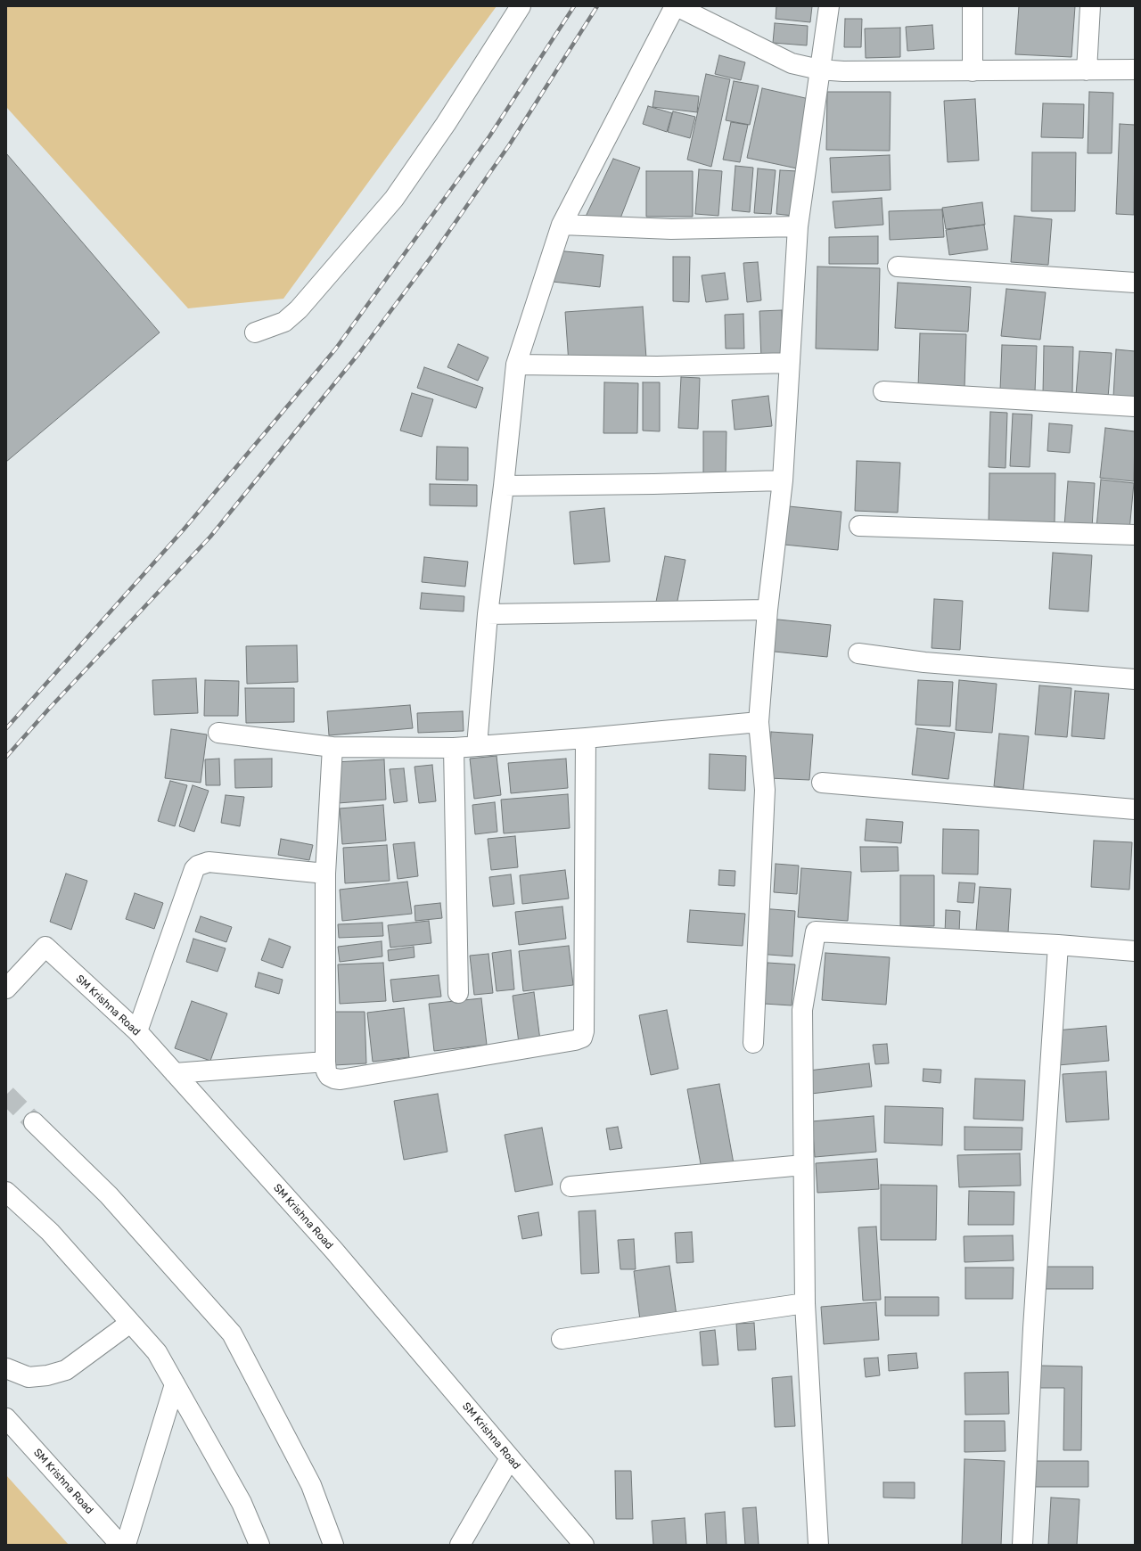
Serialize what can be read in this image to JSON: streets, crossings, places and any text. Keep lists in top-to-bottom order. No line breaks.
{"streets":{"main road":["SM Krishna Road"]}}
